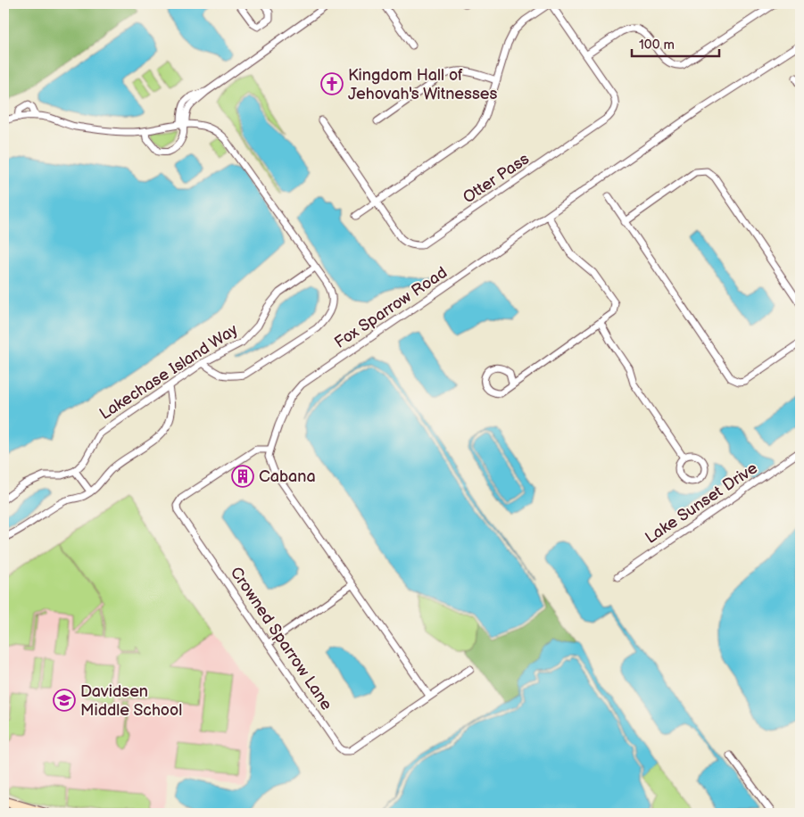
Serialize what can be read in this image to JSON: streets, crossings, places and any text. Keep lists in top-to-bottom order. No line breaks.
{"streets":{"street":["Otter Pass","Fox Sparrow Road","Lakechase Island Way","Lake Sunset Drive","Crowned Sparrow Lane"]},"crossings":[["Fox Sparrow Road","Crowned Sparrow Lane"]],"places":{"church":["Kingdom Hall of Jehovah's Witnesses"],"building":["Cabana"],"school or university":["Davidsen Middle School"]},"scale_bar":"100 m"}
